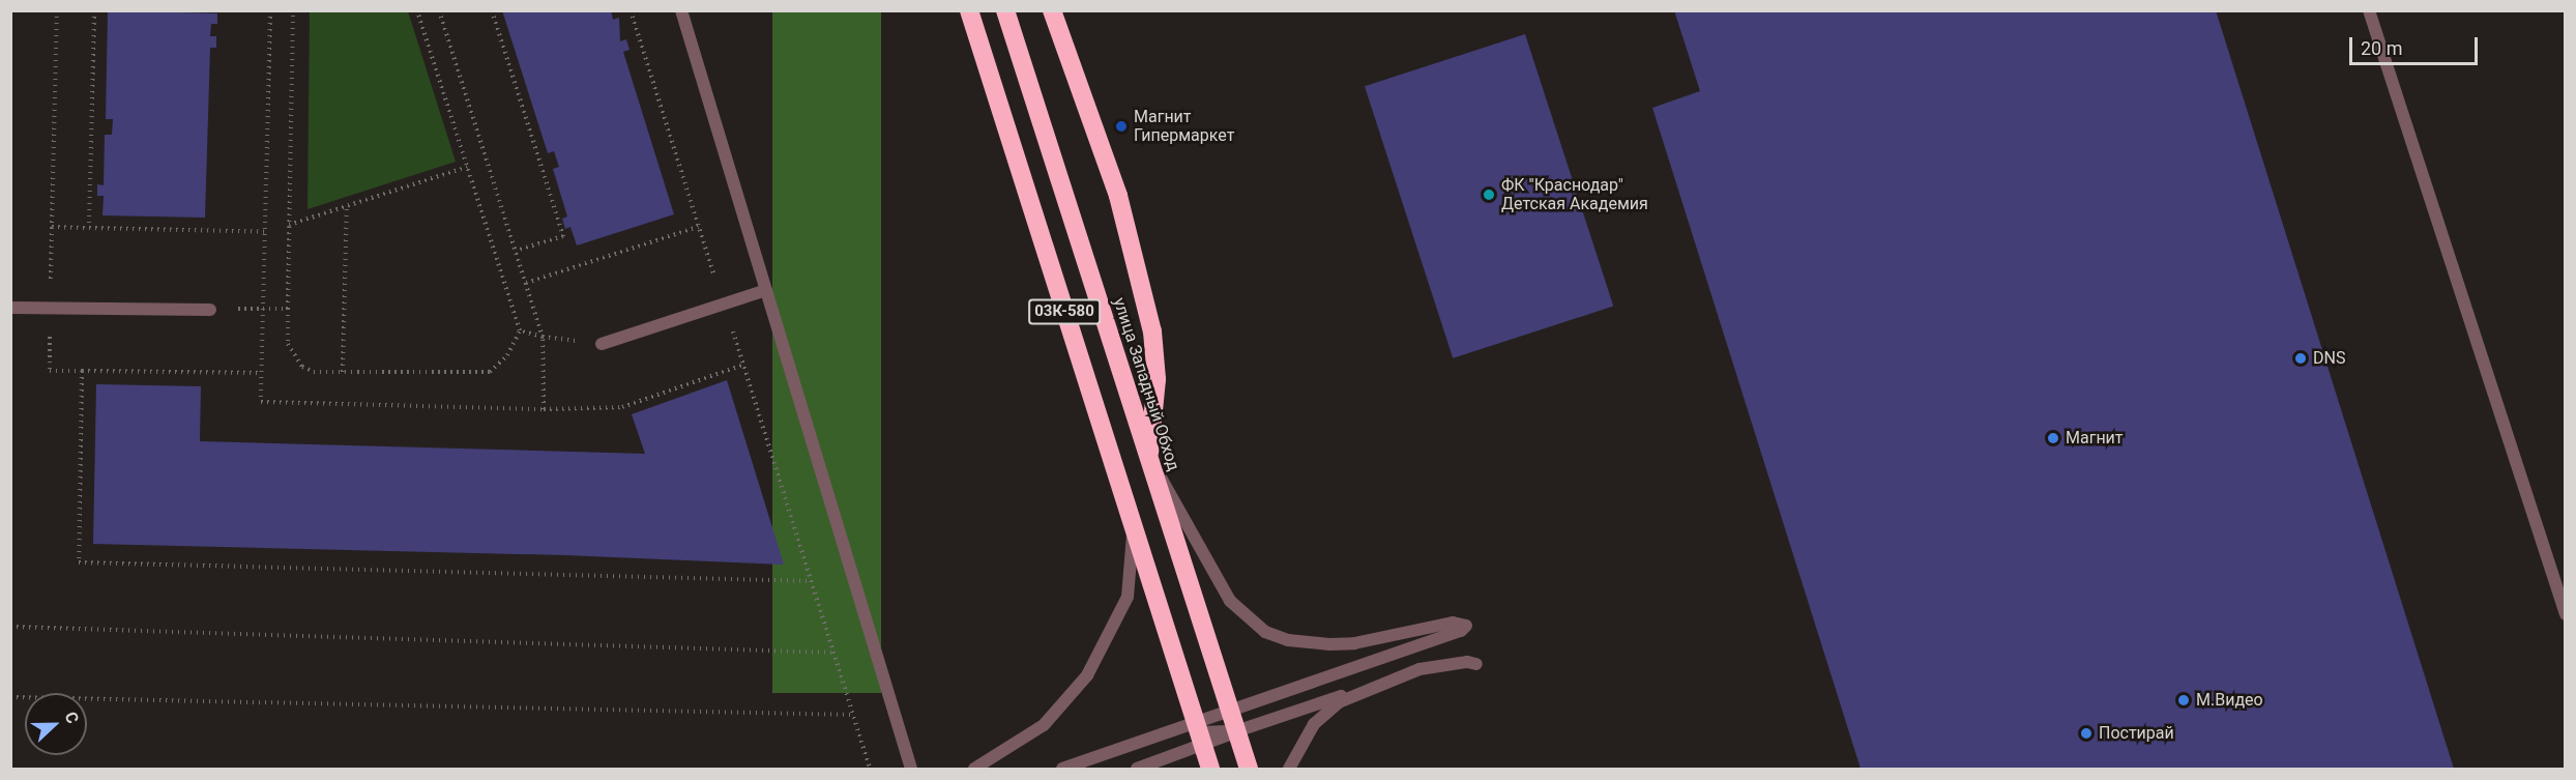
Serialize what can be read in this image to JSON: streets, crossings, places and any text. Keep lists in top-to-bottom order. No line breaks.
{"streets":{"highway":["03К-580","улица Западный Обход"]},"places":["Магнит Гипермаркет","ФК \"Краснодар\" Детская Академия","DNS","Магнит","М.Видео","Постирай"],"scale_bar":"20 m","north":"right"}
